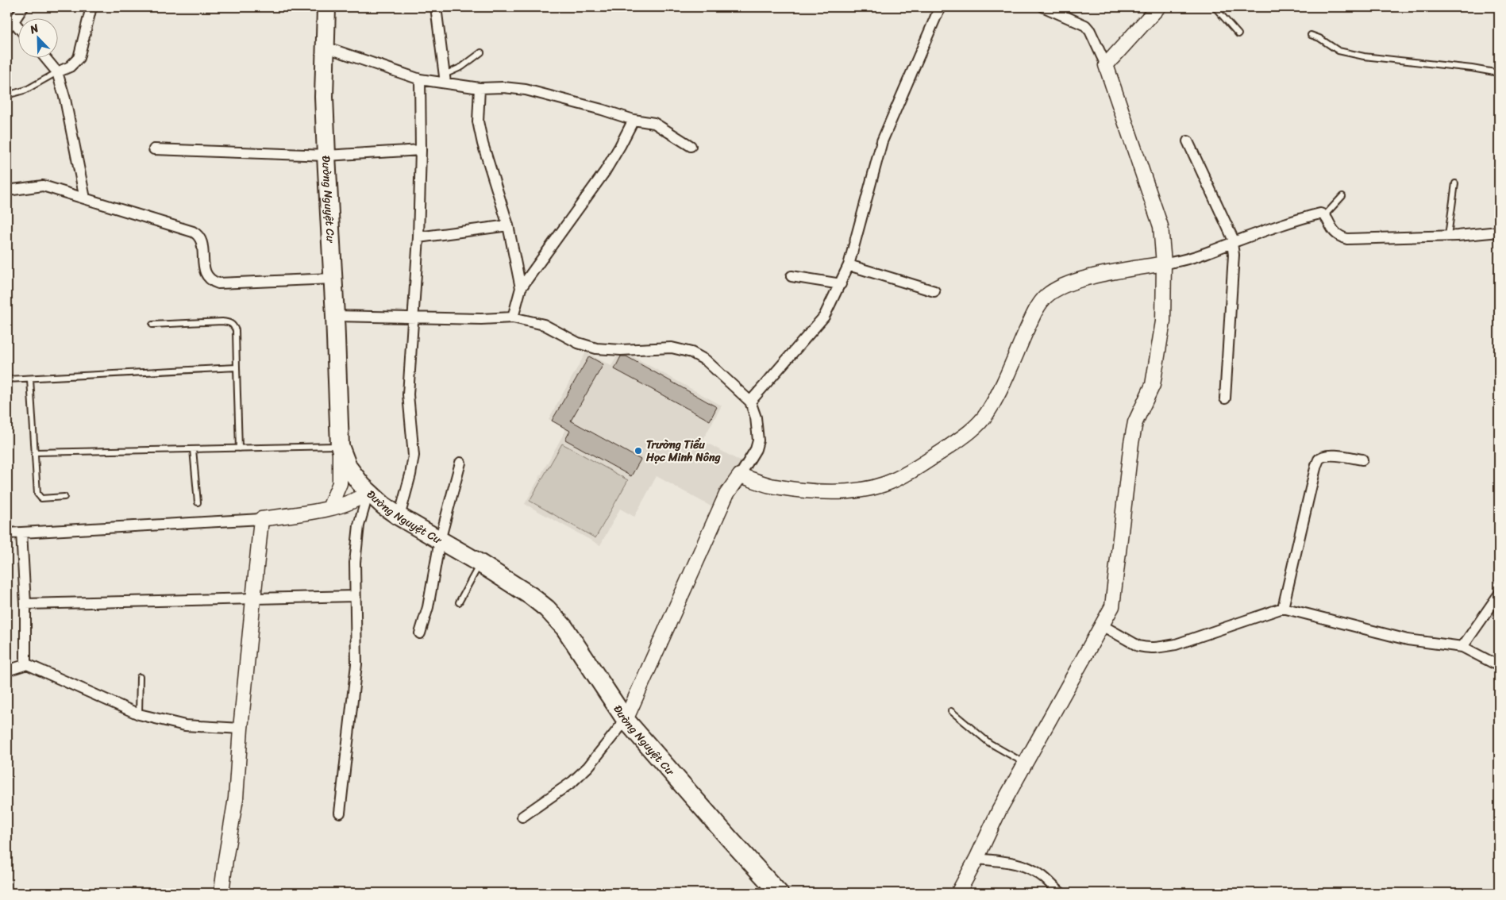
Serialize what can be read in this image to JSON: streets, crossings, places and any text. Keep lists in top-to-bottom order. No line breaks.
{"streets":{"highway":["Đường Nguyệt Cư"]},"places":["Trường Tiểu Học Minh Nông"],"north":"top left"}
